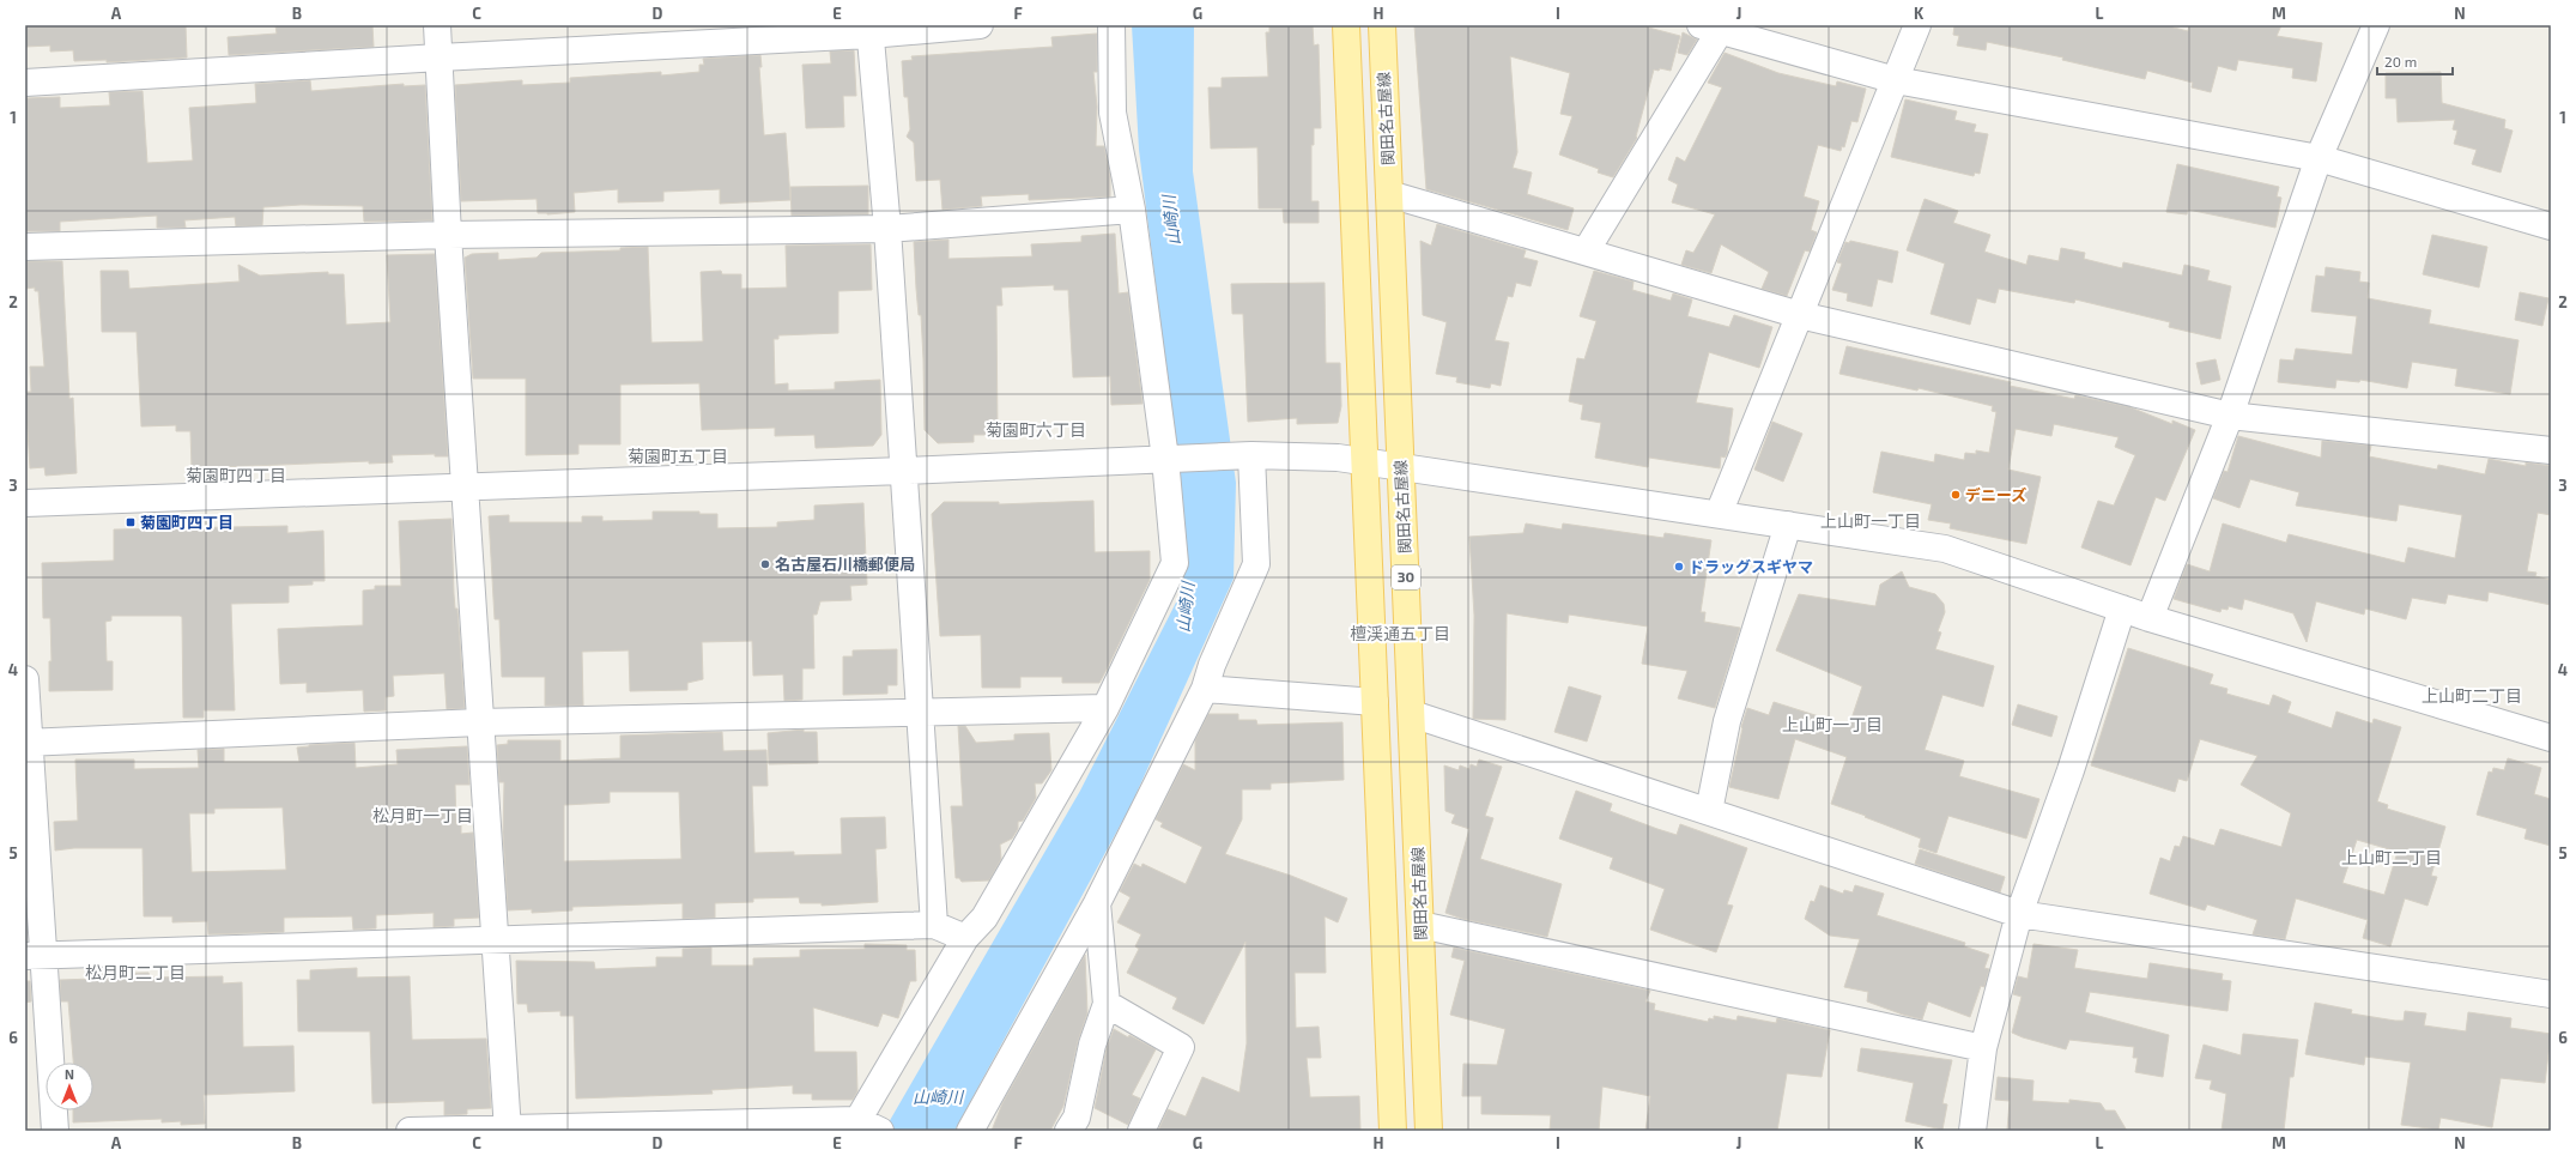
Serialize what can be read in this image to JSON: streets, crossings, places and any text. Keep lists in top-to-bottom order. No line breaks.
{"streets":{"main road":["関田名古屋線","30"]},"districts":["菊園町六丁目","菊園町五丁目","菊園町四丁目","上山町一丁目","檀渓通五丁目","上山町二丁目","上山町一丁目","松月町一丁目","上山町二丁目","松月町二丁目"],"water":["山崎川"],"places":{"other":["デニーズ","名古屋石川橋郵便局","ドラッグスギヤマ"],"transit":["菊園町四丁目"]},"scale_bar":"20 m","north":"top","grid":{"columns":["A","B","C","D","E","F","G","H","I","J","K","L","M","N"],"rows":["1","2","3","4","5","6"]}}
